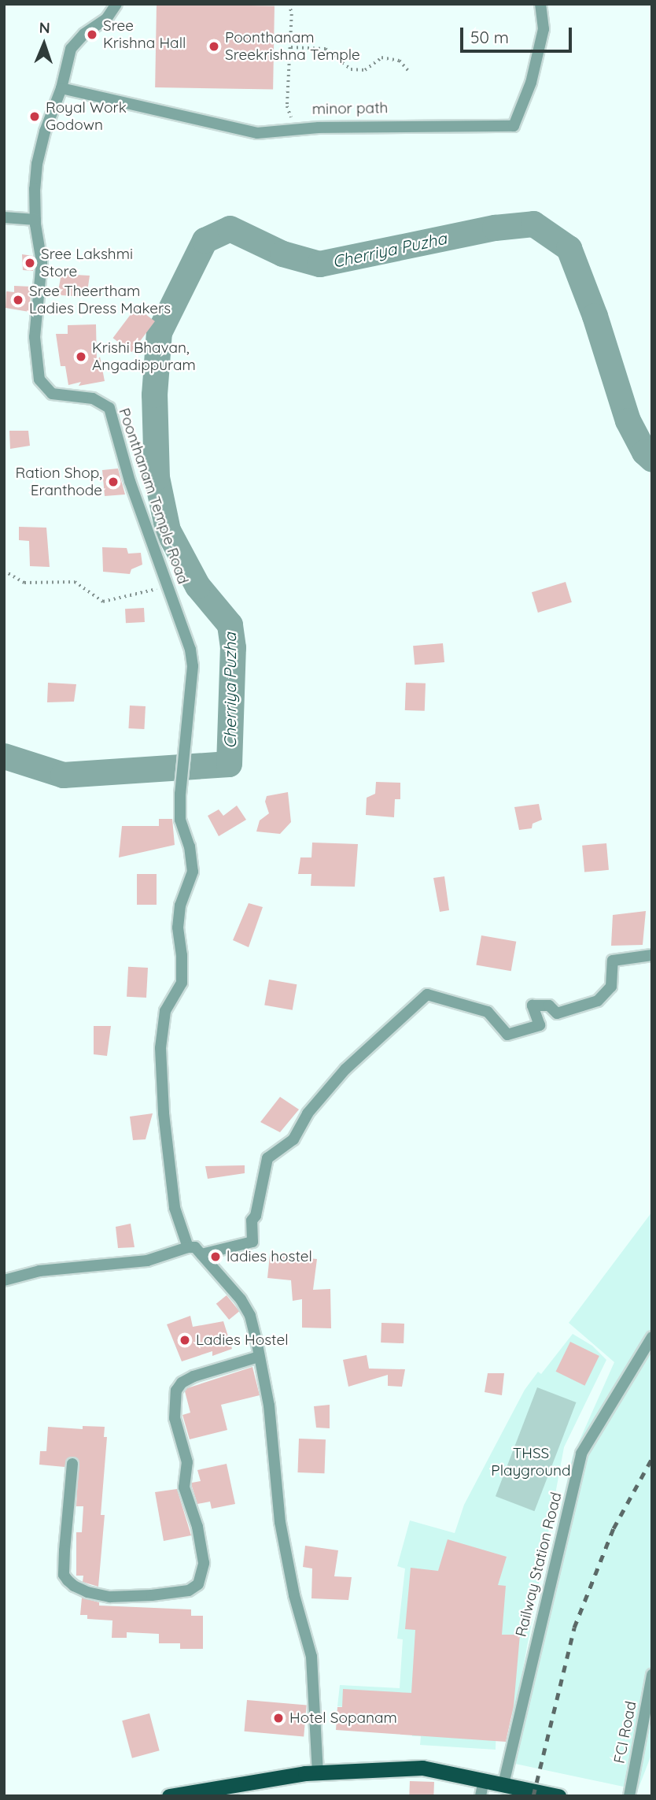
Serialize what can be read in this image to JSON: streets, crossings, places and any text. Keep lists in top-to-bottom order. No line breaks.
{"streets":{"street":["Poonthanam Temple Road","Railway Station Road","FCI Road"],"path":["minor path"]},"water":["Cherriya Puzha"],"parks":["THSS Playground"],"places":["Sree Krishna Hall","Poonthanam Sreekrishna Temple","Royal Work Godown","Sree Lakshmi Store","Sree Theertham Ladies Dress Makers","Krishi Bhavan, Angadippuram","Ration Shop, Eranthode","ladies hostel","Ladies Hostel","Hotel Sopanam"],"scale_bar":"50 m","north":"top"}
